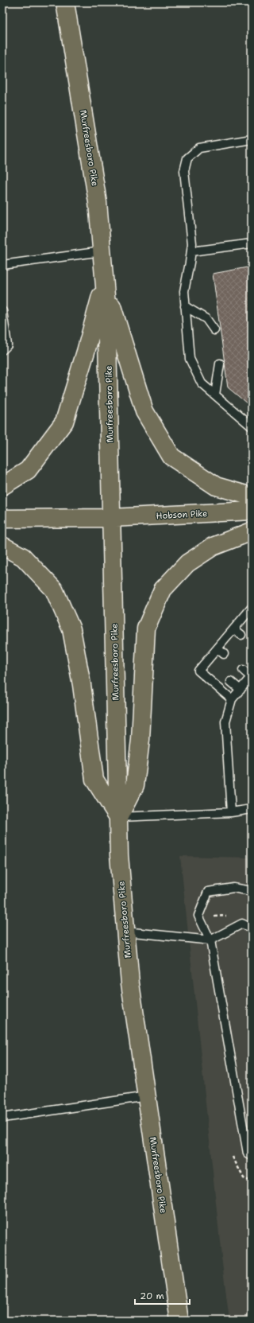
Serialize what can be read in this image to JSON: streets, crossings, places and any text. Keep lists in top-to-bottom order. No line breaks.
{"streets":{"main road":["Murfreesboro Pike","Hobson Pike"]},"crossings":[["Murfreesboro Pike","Hobson Pike"]],"scale_bar":"20 m"}
